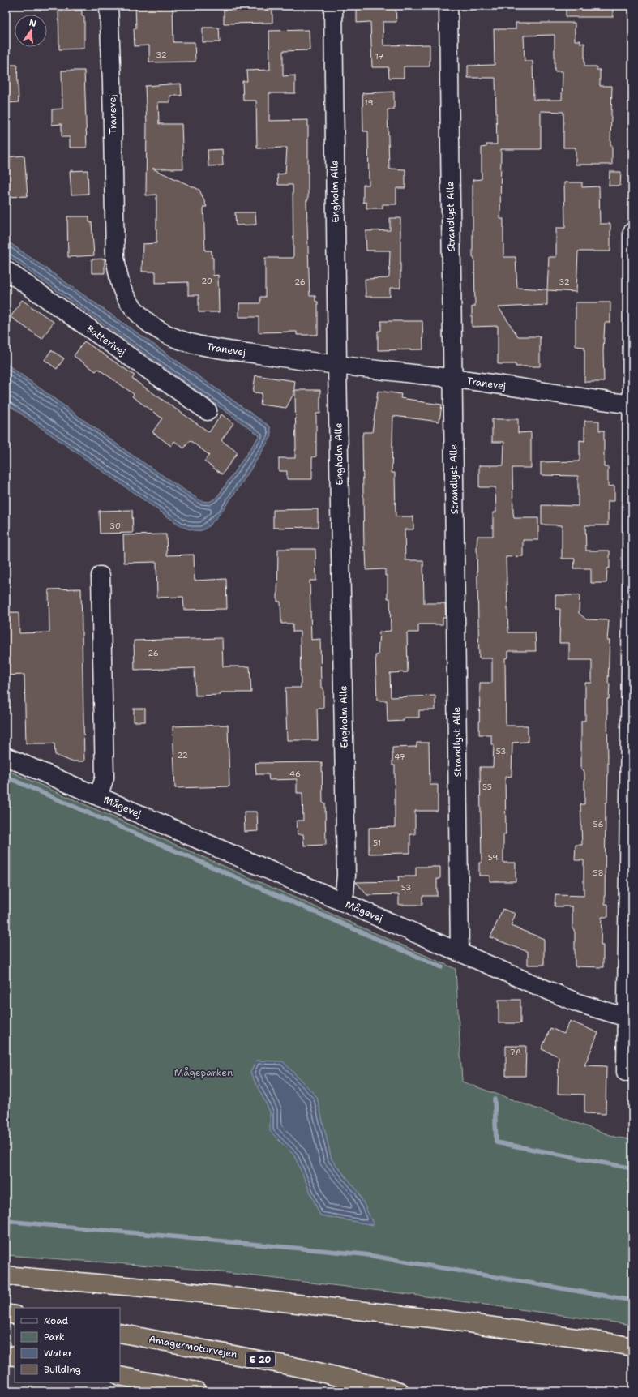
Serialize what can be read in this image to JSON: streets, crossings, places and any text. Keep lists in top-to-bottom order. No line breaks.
{"streets":{"highway":["Amagermotorvejen","E 20"],"street":["Tranevej","Engholm Alle","Strandlyst Alle","Batterivej","Mågevej"]},"crossings":[["Tranevej","Engholm Alle"],["Tranevej","Strandlyst Alle"],["Engholm Alle","Mågevej"],["Strandlyst Alle","Mågevej"]],"parks":["Mågeparken"],"house_numbers":["32","17","19","20","26","32","30","26","53","22","47","46","55","56","51","59","58","53","7A"],"legend":["Road","Park","Water","Building"],"north":"top"}
